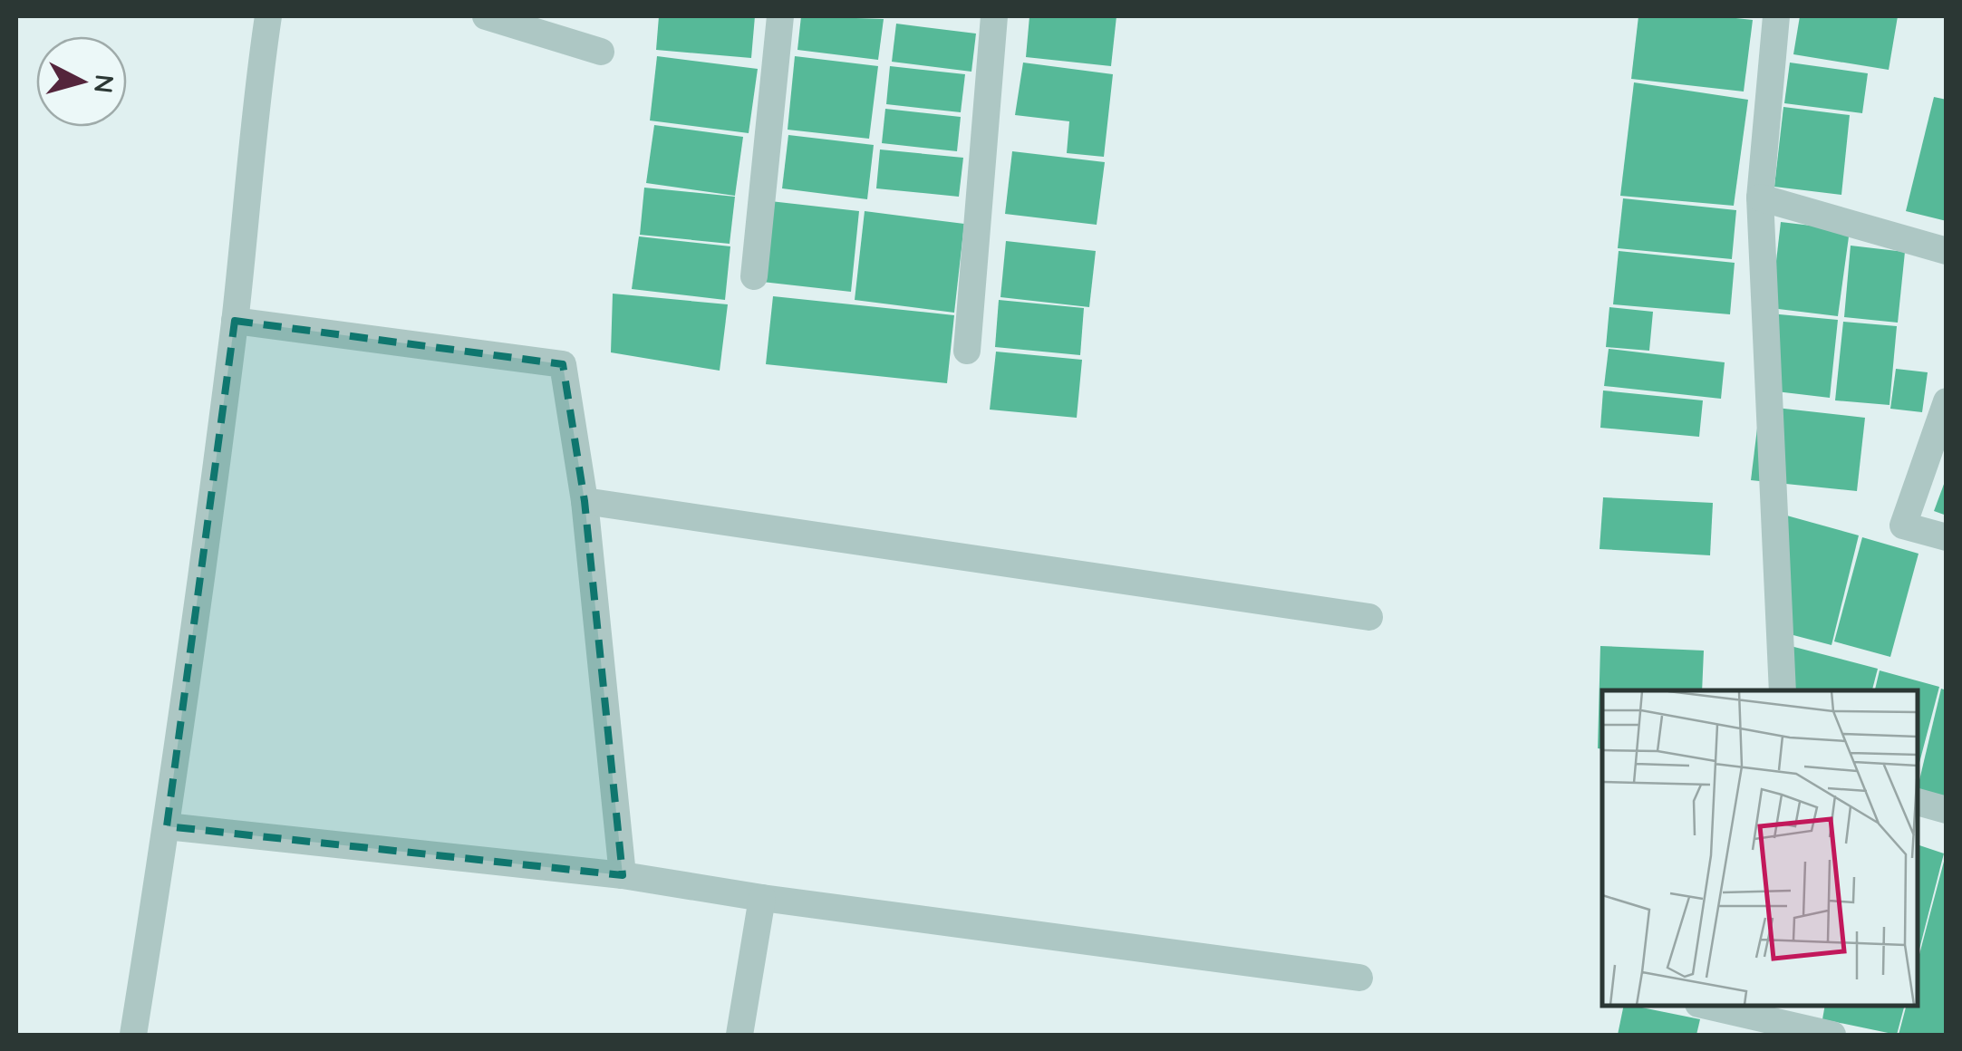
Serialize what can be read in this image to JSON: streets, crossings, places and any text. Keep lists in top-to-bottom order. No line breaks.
{"north":"right"}
